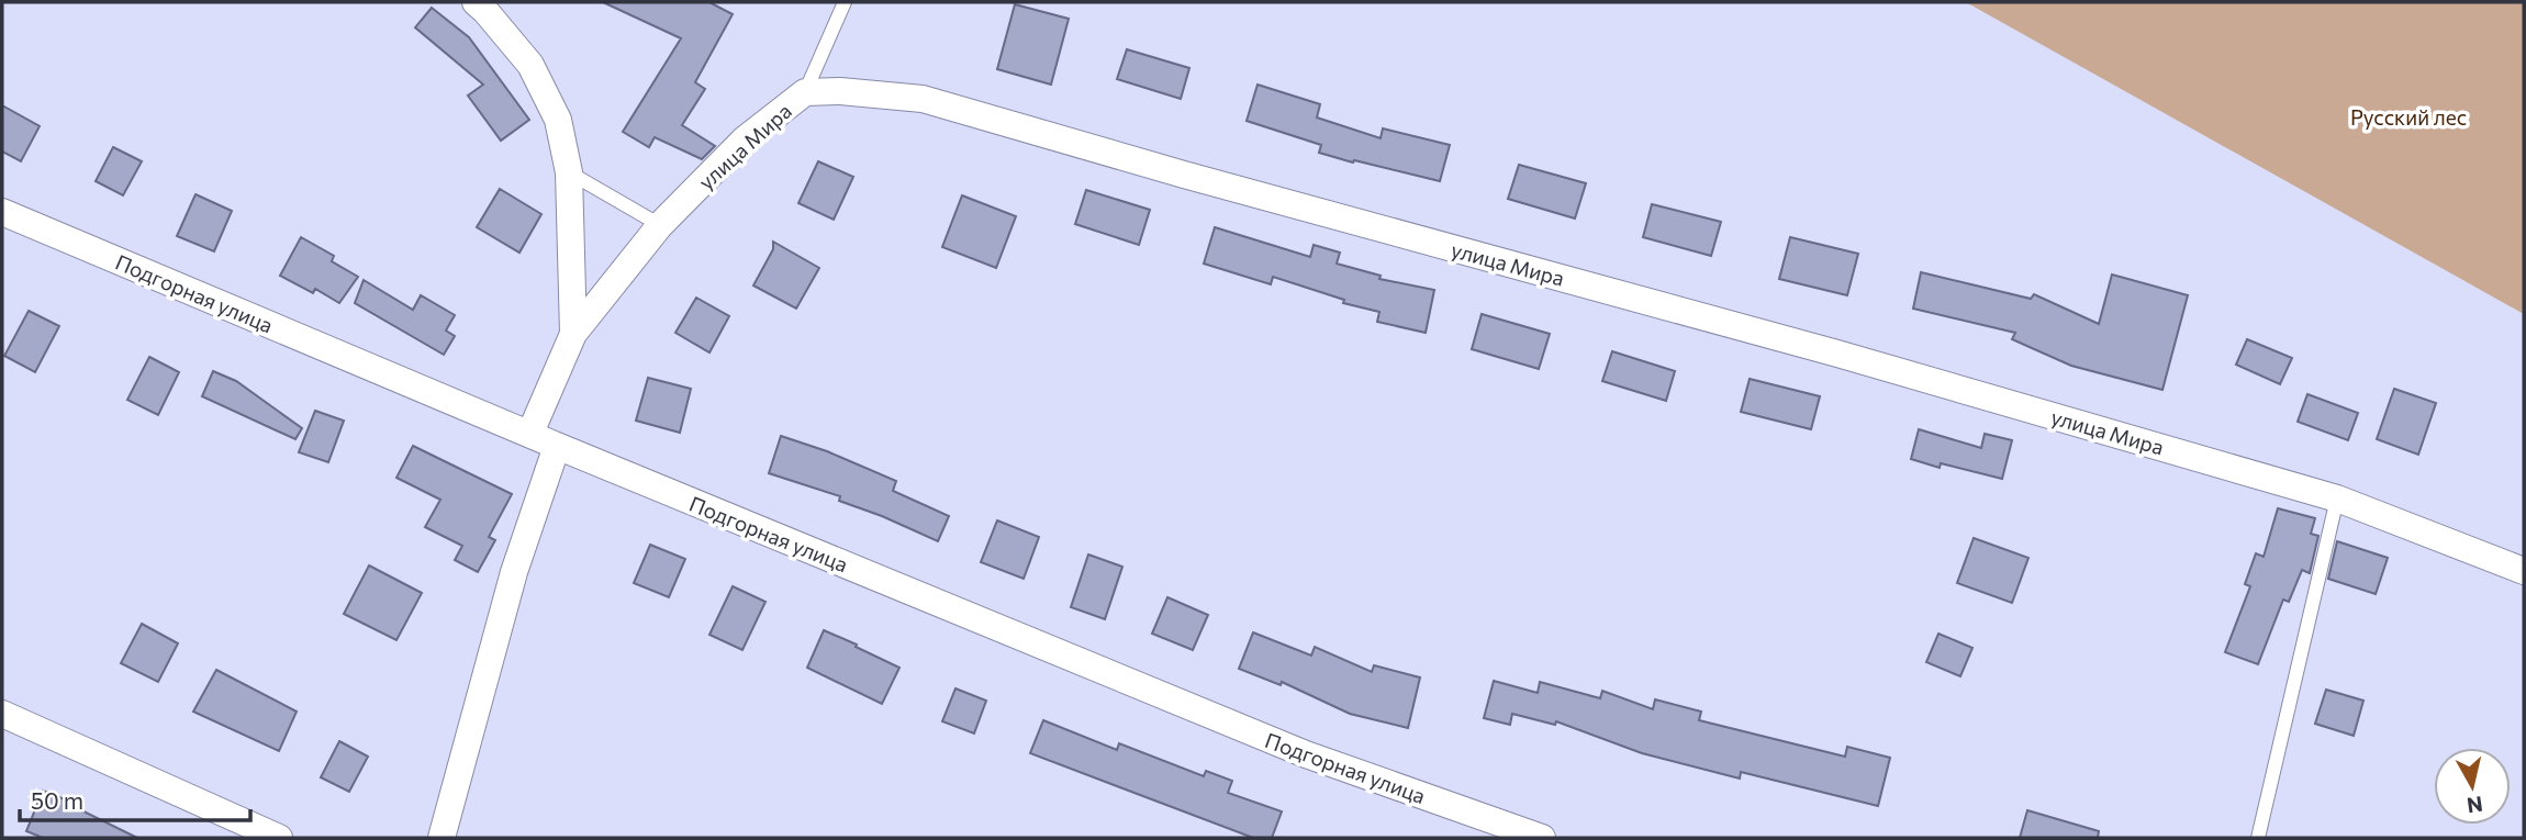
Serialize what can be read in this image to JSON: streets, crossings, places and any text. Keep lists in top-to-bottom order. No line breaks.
{"streets":{"street":["улица Мира","Подгорная улица"]},"parks":["Русский лес"],"scale_bar":"50 m","north":"bottom"}
